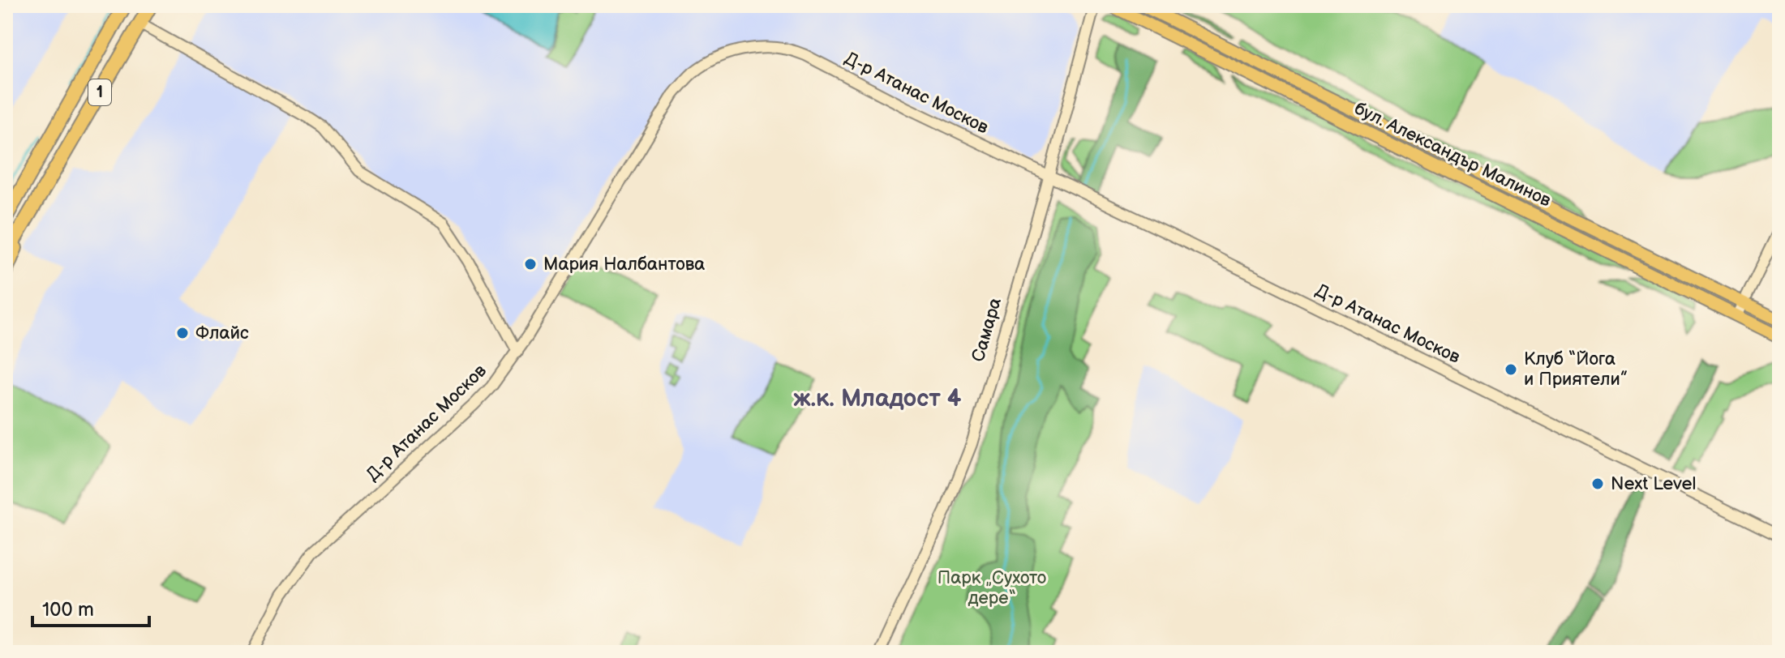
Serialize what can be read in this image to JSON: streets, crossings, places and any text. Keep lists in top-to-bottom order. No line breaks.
{"streets":{"highway":["1"],"main road":["бул. Александър Малинов"],"street":["Д-р Атанас Москов","Самара"]},"crossings":[["Д-р Атанас Москов","Самара"]],"districts":["ж.к. Младост 4"],"parks":["Парк „Сухото дере“"],"places":["Мария Налбантова","Флайс","Клуб “Йога и Приятели”","Next Level"],"scale_bar":"100 m"}
